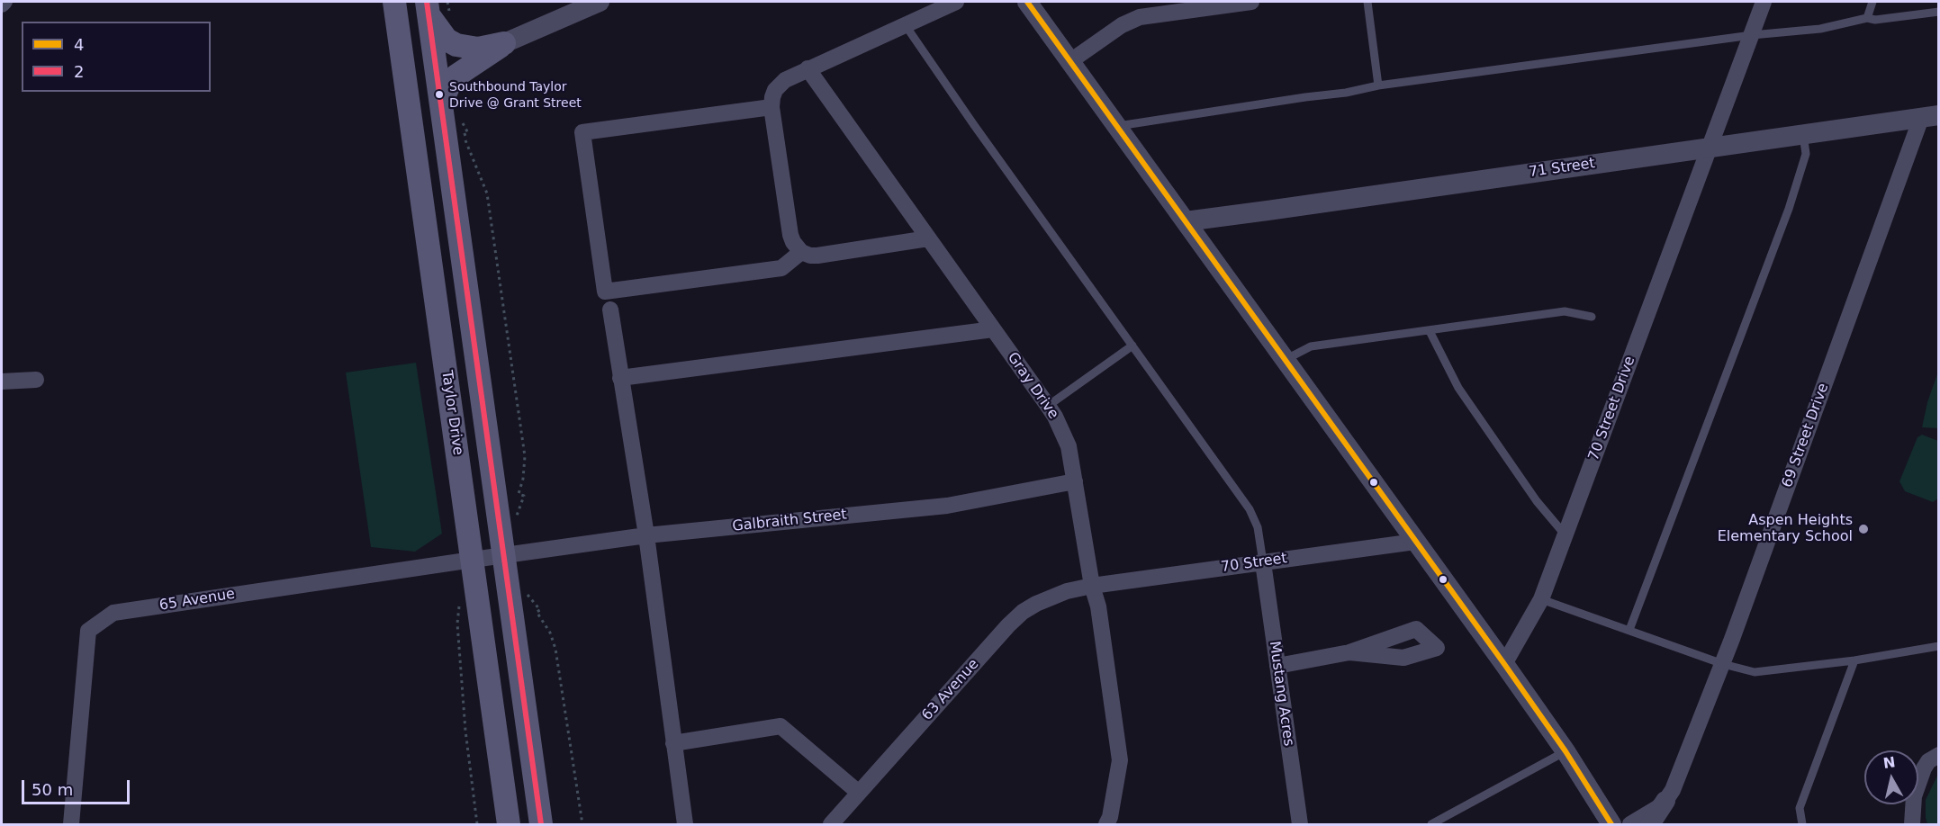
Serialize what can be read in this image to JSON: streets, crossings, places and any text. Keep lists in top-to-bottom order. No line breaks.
{"streets":{"main road":["Taylor Drive"],"street":["71 Street","Gray Drive","70 Street Drive","69 Street Drive","Galbraith Street","70 Street","65 Avenue","63 Avenue","Mustang Acres"]},"crossings":[["71 Street","70 Street Drive"],["71 Street","69 Street Drive"],["Gray Drive","Galbraith Street"],["Gray Drive","70 Street"],["Gray Drive","63 Avenue"],["Taylor Drive","65 Avenue"],["Galbraith Street","65 Avenue"],["70 Street","63 Avenue"],["70 Street","Mustang Acres"]],"places":["Southbound Taylor Drive @ Grant Street","Aspen Heights Elementary School"],"lines":["transit line 4","transit line 2"],"legend":["4","2"],"scale_bar":"50 m","north":"top"}
